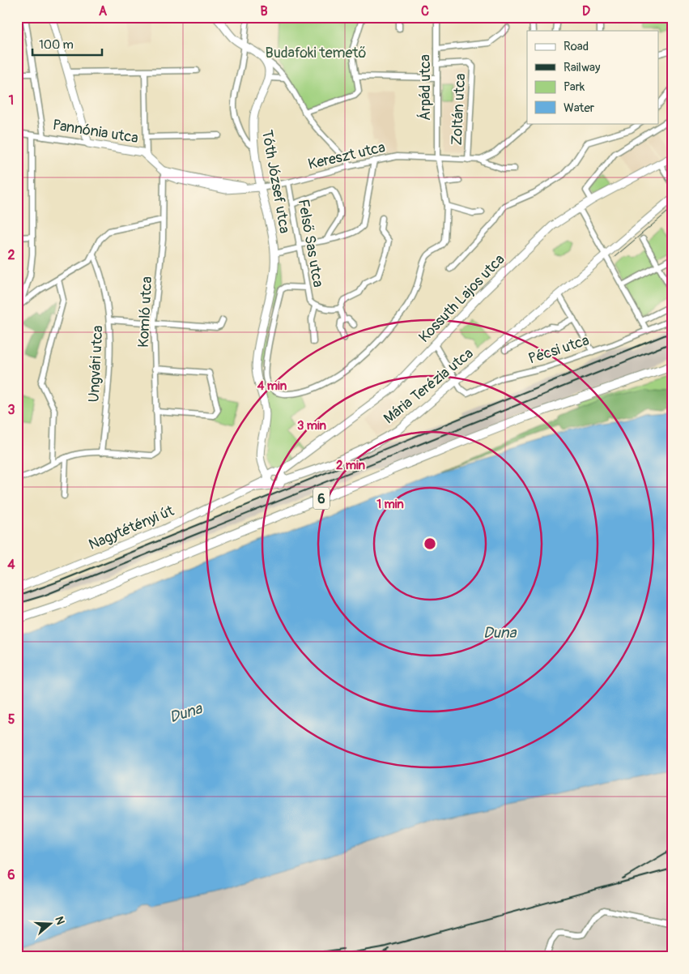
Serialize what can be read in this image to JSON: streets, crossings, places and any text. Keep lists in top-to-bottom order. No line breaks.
{"streets":{"main road":["Pannónia utca","Tóth József utca","Kossuth Lajos utca","Mária Terézia utca","6","Nagytétényi út"],"street":["Árpád utca","Zoltán utca","Kereszt utca","Felső Sas utca","Komló utca","Pécsi utca","Ungvári utca"]},"crossings":[["Árpád utca","Zoltán utca"],["Árpád utca","Kereszt utca"],["Zoltán utca","Kereszt utca"],["Pannónia utca","Komló utca"],["Kereszt utca","Tóth József utca"],["Kereszt utca","Felső Sas utca"],["Tóth József utca","Kossuth Lajos utca"],["Tóth József utca","Mária Terézia utca"],["Tóth József utca","Nagytétényi út"],["Kossuth Lajos utca","Mária Terézia utca"],["Kossuth Lajos utca","Nagytétényi út"],["Komló utca","Ungvári utca"],["Pécsi utca","Mária Terézia utca"],["Mária Terézia utca","Nagytétényi út"]],"water":["Duna"],"parks":["Budafoki temető"],"legend":["Road","Railway","Park","Water"],"scale_bar":"100 m","north":"right","grid":{"columns":["A","B","C","D"],"rows":["1","2","3","4","5","6"]},"rings":["4 min","3 min","2 min","1 min"]}
